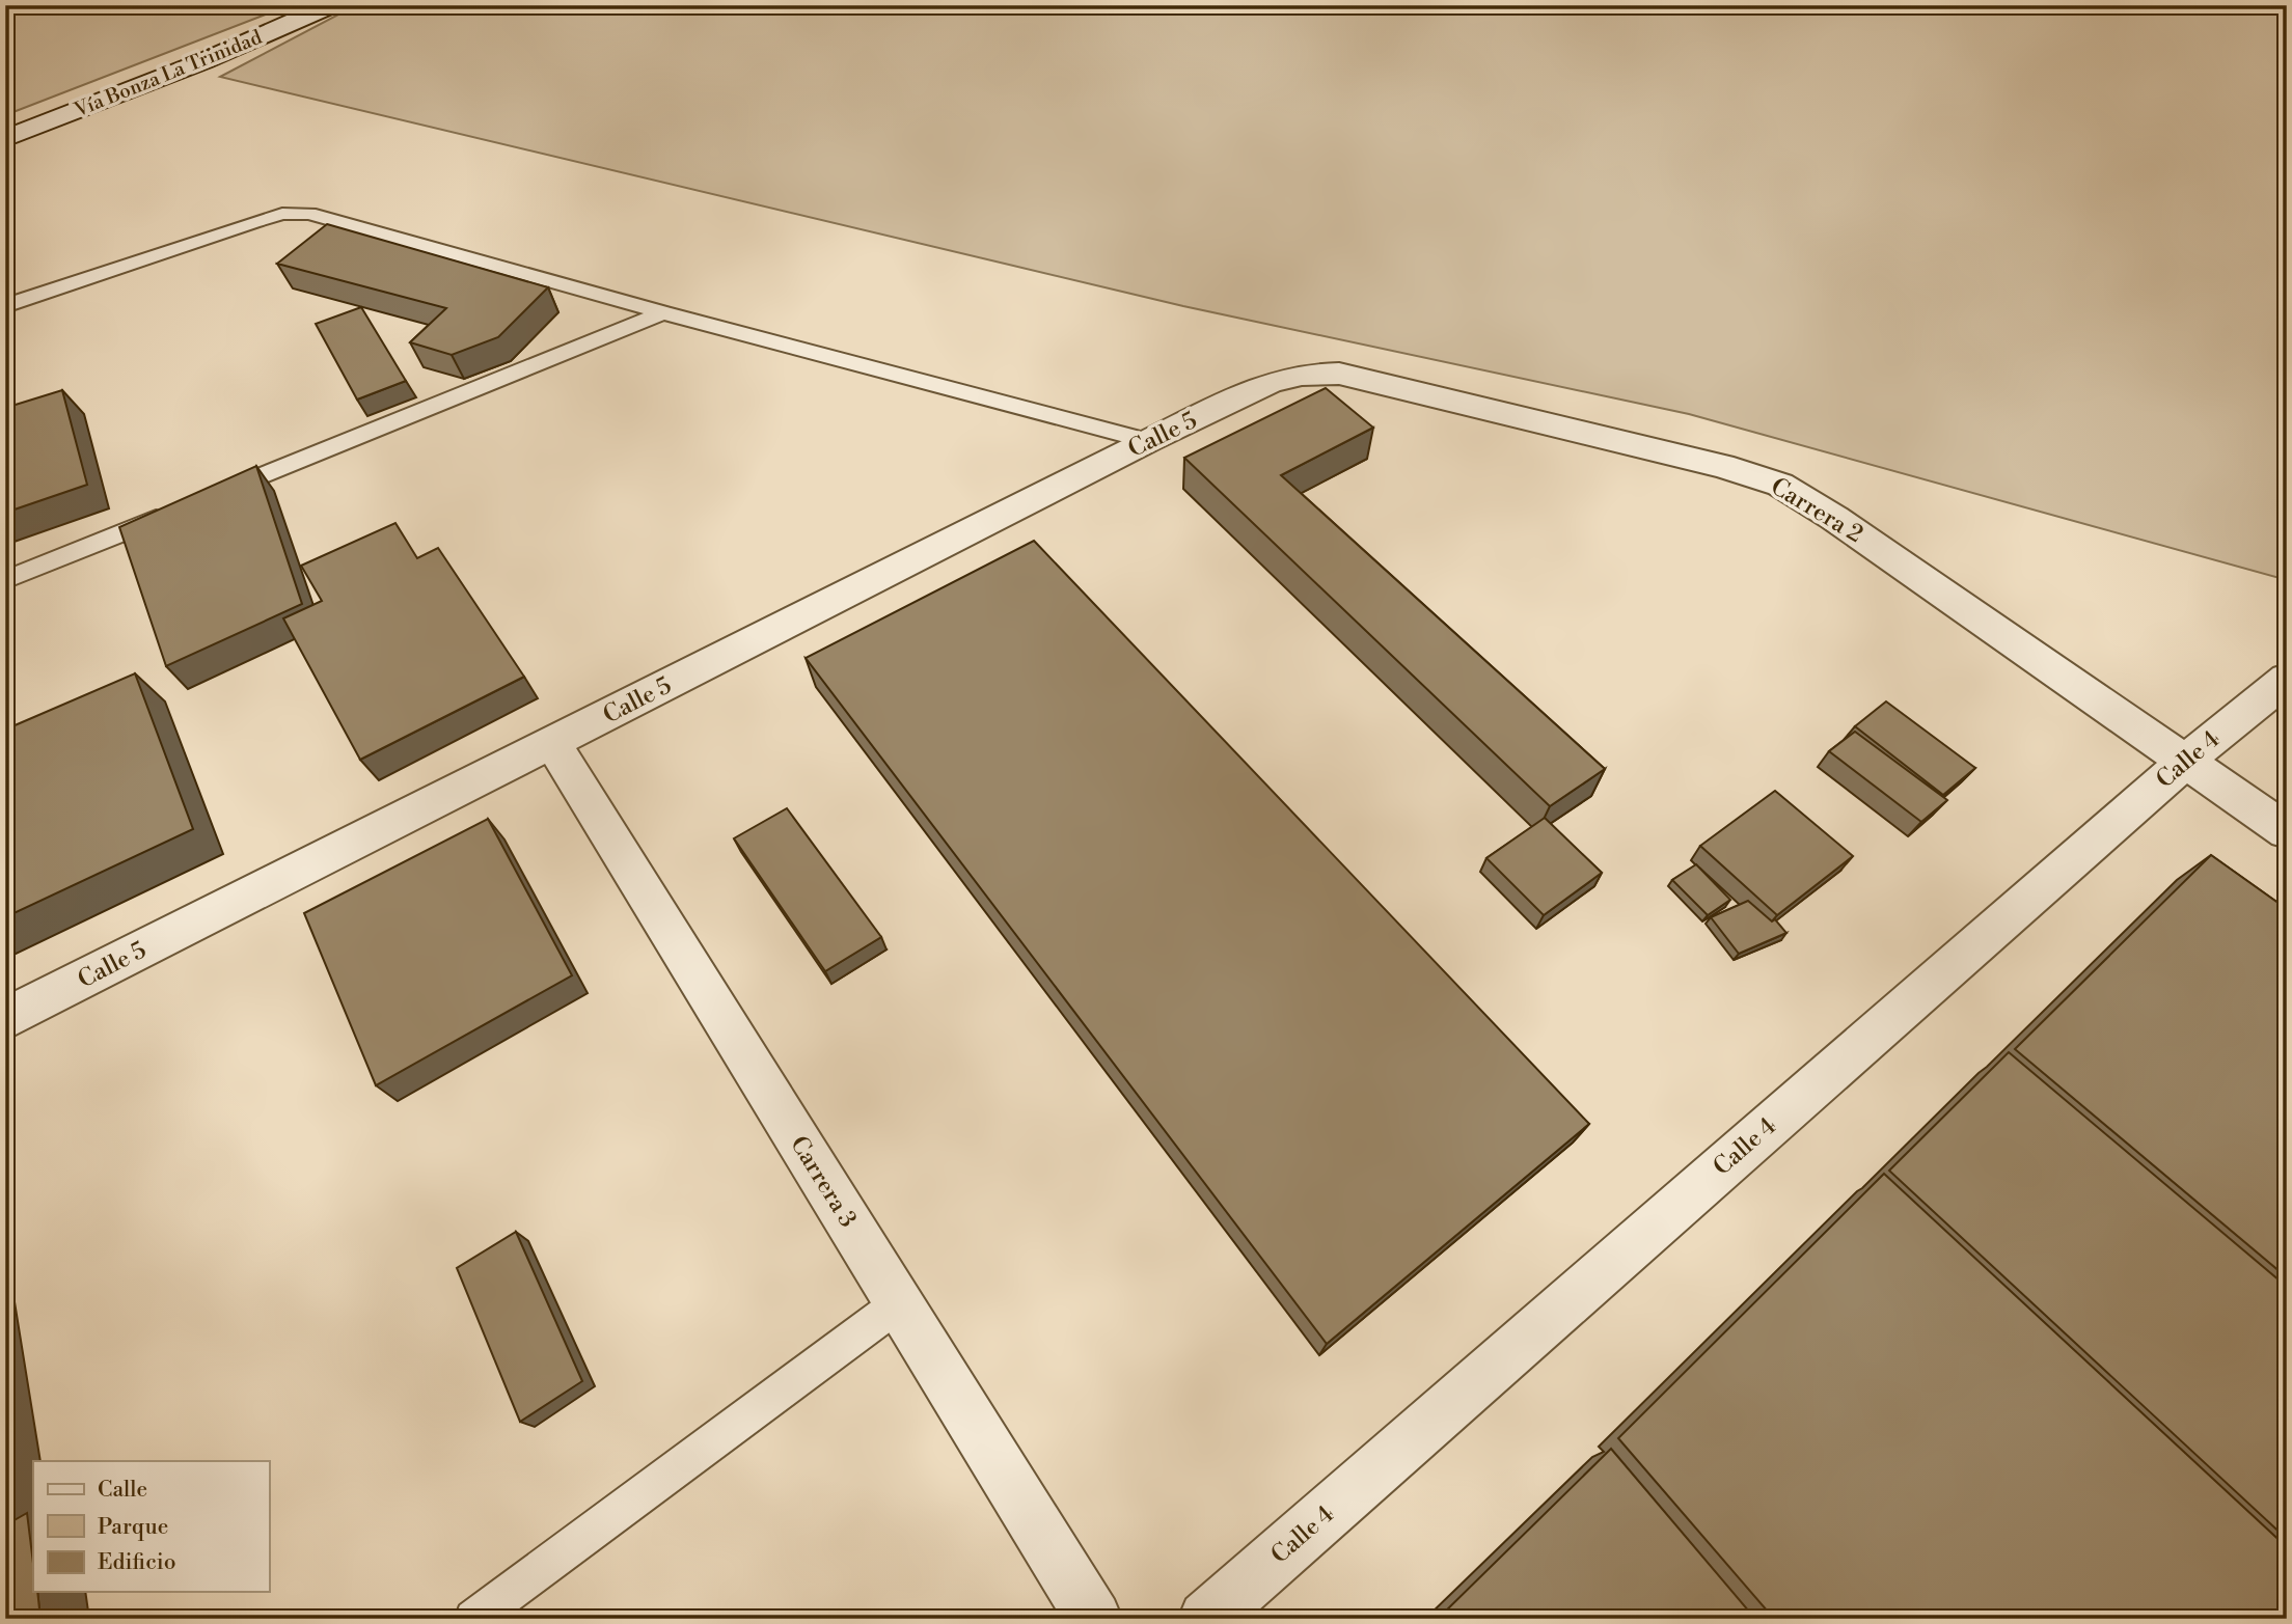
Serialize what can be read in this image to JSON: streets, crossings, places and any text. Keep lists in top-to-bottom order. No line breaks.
{"streets":{"street":["Vía Bonza La Trinidad","Calle 5","Carrera 2","Calle 4","Carrera 3"]},"crossings":[["Calle 5","Carrera 2"],["Calle 5","Carrera 3"],["Carrera 2","Calle 4"]],"legend":["Calle","Parque","Edificio"]}
